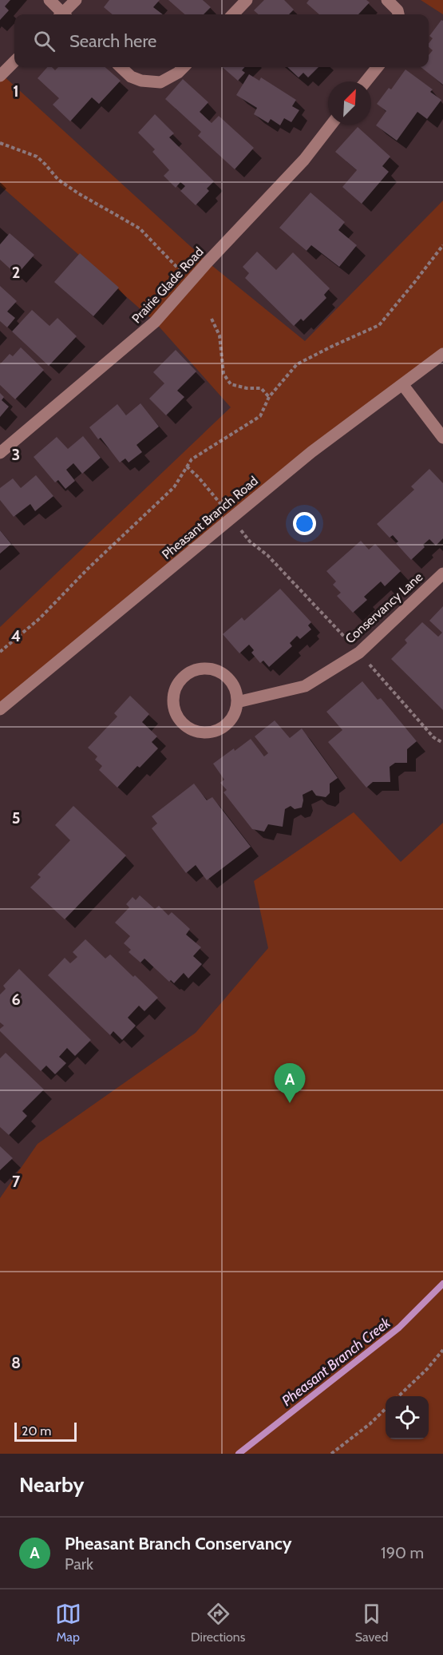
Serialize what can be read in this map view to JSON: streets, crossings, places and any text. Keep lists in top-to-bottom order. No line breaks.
{"streets":{"street":["Prairie Glade Road","Pheasant Branch Road","Conservancy Lane"]},"water":["Pheasant Branch Creek"],"scale_bar":"20 m","north":"top right","page":{"search":"Search here","pins":"A","scale":"20 m","heading":"Nearby","list":[{"mark":"A","name":"Pheasant Branch Conservancy","note":"Park","value":"190 m"}],"nav":["Map","Directions","Saved"]},"grid":{"rows":["1","2","3","4","5","6","7","8"]}}
